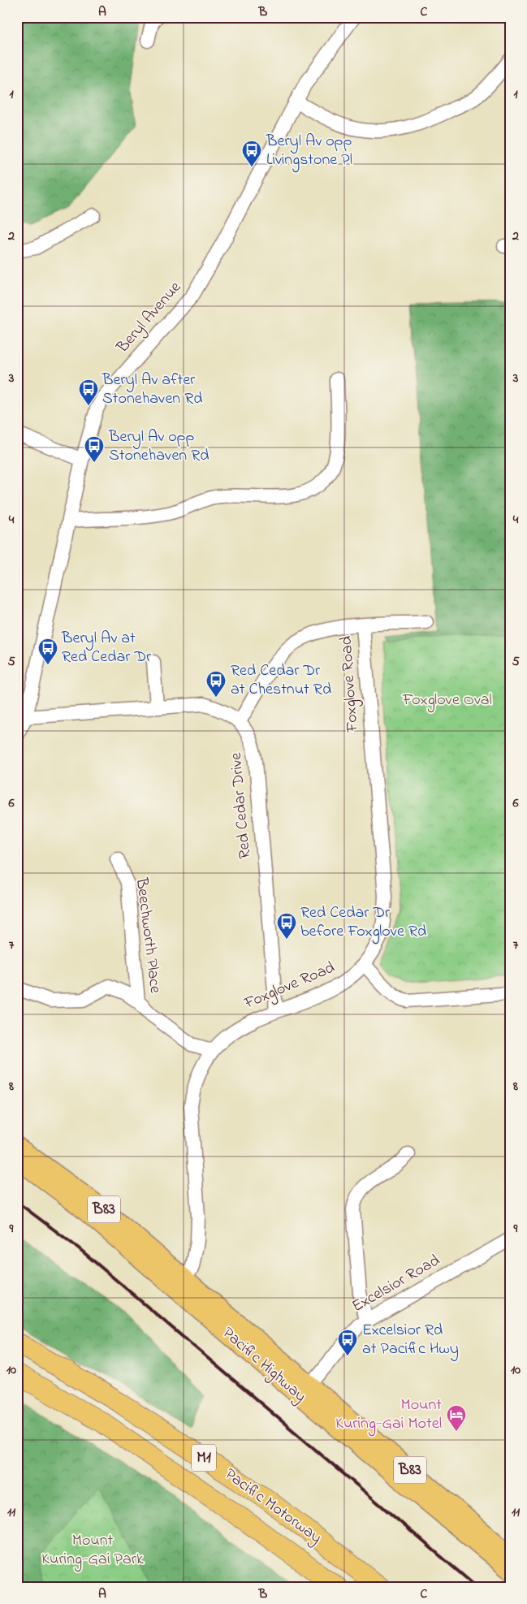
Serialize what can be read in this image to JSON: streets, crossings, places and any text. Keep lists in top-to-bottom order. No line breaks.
{"streets":{"highway":["M1","Pacific Motorway"],"main road":["B83","Pacific Highway"],"street":["Beryl Avenue","Foxglove Road","Red Cedar Drive","Beechworth Place","Excelsior Road"]},"crossings":[["Beryl Avenue","Red Cedar Drive"],["Foxglove Road","Red Cedar Drive"],["Foxglove Road","Beechworth Place"],["Foxglove Road","Pacific Highway"],["Excelsior Road","Pacific Highway"]],"parks":["Foxglove Oval","Mount Kuring-Gai Park"],"places":{"bus stop":["Beryl Av opp Livingstone Pl","Beryl Av after Stonehaven Rd","Beryl Av opp Stonehaven Rd","Beryl Av at Red Cedar Dr","Red Cedar Dr at Chestnut Rd","Red Cedar Dr before Foxglove Rd","Excelsior Rd at Pacific Hwy"],"hotel":["Mount Kuring-Gai Motel"]},"grid":{"columns":["A","B","C"],"rows":["1","2","3","4","5","6","7","8","9","10","11"]}}
